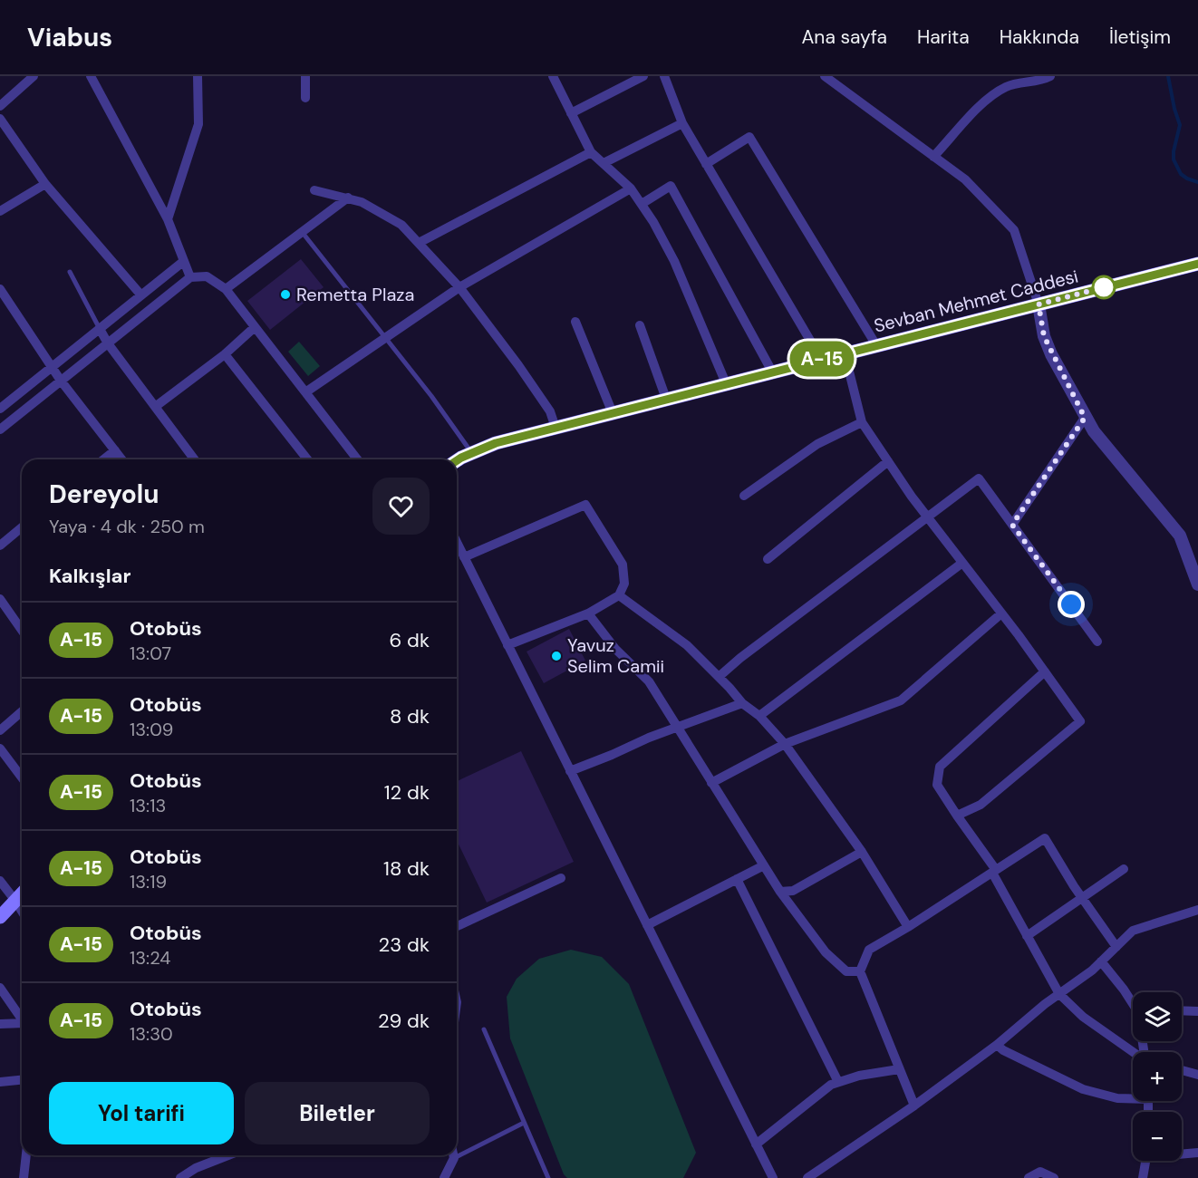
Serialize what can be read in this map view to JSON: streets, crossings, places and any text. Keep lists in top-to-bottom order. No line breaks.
{"streets":{"main road":["Sevban Mehmet Caddesi"]},"places":["Remetta Plaza","Yavuz Selim Camii"],"lines":["bus line A-15"],"page":{"header":"Viabus","nav":["Ana sayfa","Harita","Hakkında","İletişim"],"on_map":"A-15","heading":[["Dereyolu","Yaya · 4 dk · 250 m"],"Kalkışlar"],"list":[{"mark":"A-15","name":"Otobüs","note":"13:07","value":"6 dk"},{"mark":"A-15","name":"Otobüs","note":"13:09","value":"8 dk"},{"mark":"A-15","name":"Otobüs","note":"13:13","value":"12 dk"},{"mark":"A-15","name":"Otobüs","note":"13:19","value":"18 dk"},{"mark":"A-15","name":"Otobüs","note":"13:24","value":"23 dk"},{"mark":"A-15","name":"Otobüs","note":"13:30","value":"29 dk"}],"map_buttons":["+","−"],"buttons":["Yol tarifi","Biletler"]}}
